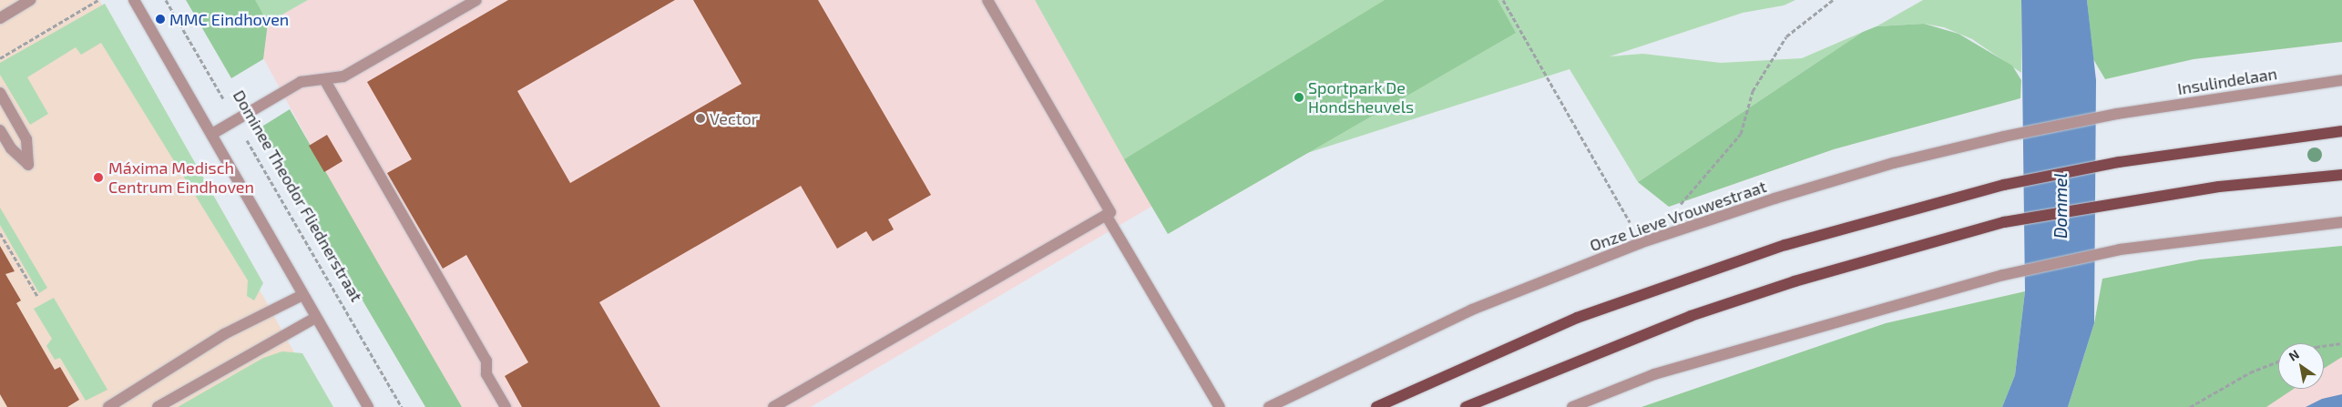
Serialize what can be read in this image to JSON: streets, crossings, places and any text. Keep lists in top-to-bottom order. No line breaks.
{"streets":{"street":["Insulindelaan","Onze Lieve Vrouwestraat"],"path":["Dominee Theodor Fliednerstraat"]},"crossings":[["Insulindelaan","Onze Lieve Vrouwestraat"]],"water":["Dommel"],"places":["MMC Eindhoven","Sportpark De Hondsheuvels","Vector","Máxima Medisch Centrum Eindhoven"],"north":"top left"}
